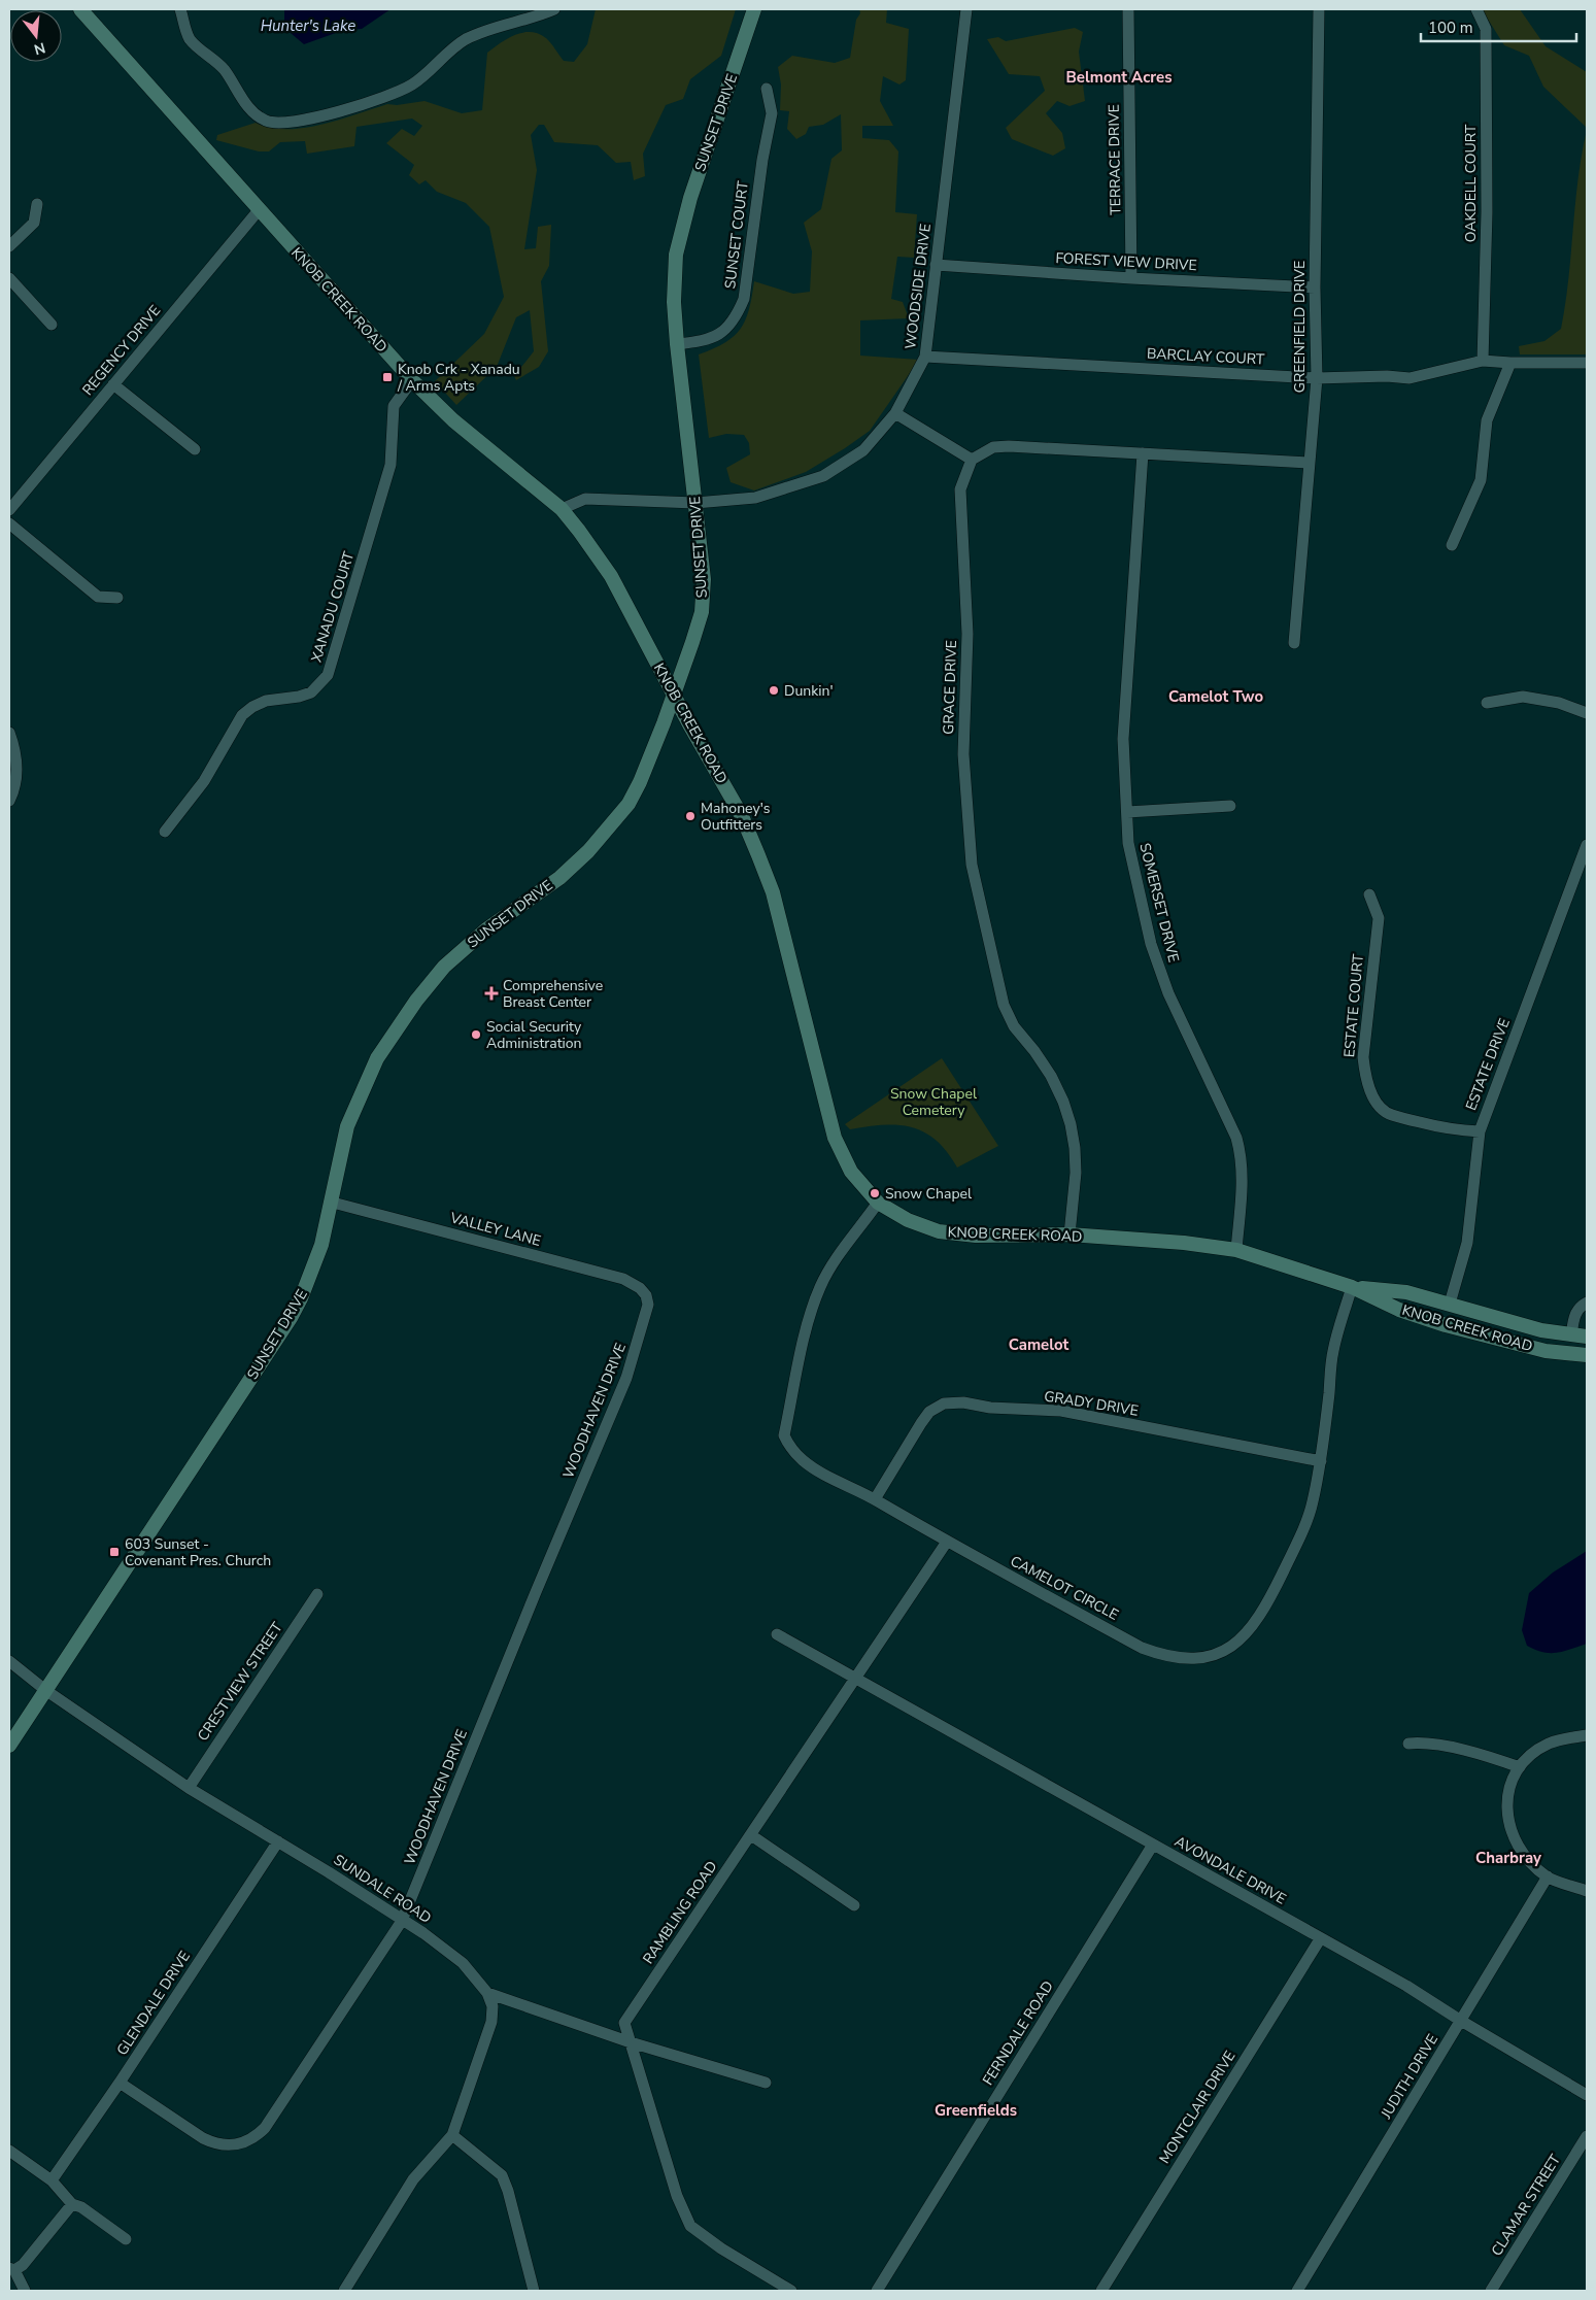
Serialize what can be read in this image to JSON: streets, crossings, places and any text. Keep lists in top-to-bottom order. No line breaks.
{"streets":{"main road":["SUNSET DRIVE","KNOB CREEK ROAD"],"street":["TERRACE DRIVE","OAKDELL COURT","SUNSET COURT","FOREST VIEW DRIVE","WOODSIDE DRIVE","GREENFIELD DRIVE","REGENCY DRIVE","BARCLAY COURT","XANADU COURT","GRACE DRIVE","SOMERSET DRIVE","ESTATE COURT","ESTATE DRIVE","VALLEY LANE","GRADY DRIVE","WOODHAVEN DRIVE","CAMELOT CIRCLE","CRESTVIEW STREET","AVONDALE DRIVE","SUNDALE ROAD","RAMBLING ROAD","GLENDALE DRIVE","FERNDALE ROAD","JUDITH DRIVE","MONTCLAIR DRIVE","CLAMAR STREET"]},"crossings":[["SUNSET DRIVE","SUNSET COURT"],["SUNSET DRIVE","WOODSIDE DRIVE"],["SUNSET DRIVE","KNOB CREEK ROAD"],["SUNSET DRIVE","VALLEY LANE"],["SUNSET DRIVE","SUNDALE ROAD"],["TERRACE DRIVE","FOREST VIEW DRIVE"],["OAKDELL COURT","BARCLAY COURT"],["FOREST VIEW DRIVE","WOODSIDE DRIVE"],["FOREST VIEW DRIVE","GREENFIELD DRIVE"],["WOODSIDE DRIVE","KNOB CREEK ROAD"],["WOODSIDE DRIVE","BARCLAY COURT"],["KNOB CREEK ROAD","REGENCY DRIVE"],["KNOB CREEK ROAD","XANADU COURT"],["KNOB CREEK ROAD","GRACE DRIVE"],["KNOB CREEK ROAD","SOMERSET DRIVE"],["KNOB CREEK ROAD","ESTATE DRIVE"],["KNOB CREEK ROAD","CAMELOT CIRCLE"],["GREENFIELD DRIVE","BARCLAY COURT"],["ESTATE COURT","ESTATE DRIVE"],["VALLEY LANE","WOODHAVEN DRIVE"],["GRADY DRIVE","CAMELOT CIRCLE"],["WOODHAVEN DRIVE","SUNDALE ROAD"],["WOODHAVEN DRIVE","GLENDALE DRIVE"],["CAMELOT CIRCLE","RAMBLING ROAD"],["CRESTVIEW STREET","SUNDALE ROAD"],["AVONDALE DRIVE","RAMBLING ROAD"],["AVONDALE DRIVE","FERNDALE ROAD"],["AVONDALE DRIVE","JUDITH DRIVE"],["AVONDALE DRIVE","MONTCLAIR DRIVE"],["SUNDALE ROAD","GLENDALE DRIVE"]],"districts":["Belmont Acres","Camelot Two","Camelot","Charbray","Greenfields"],"water":["Hunter's Lake"],"parks":["Snow Chapel Cemetery"],"places":{"transit":["Knob Crk - Xanadu / Arms Apts","603 Sunset - Covenant Pres. Church"],"other":["Dunkin'","Mahoney's Outfitters","Social Security Administration","Snow Chapel"],"health":["Comprehensive Breast Center"]},"scale_bar":"100 m","north":"bottom"}
